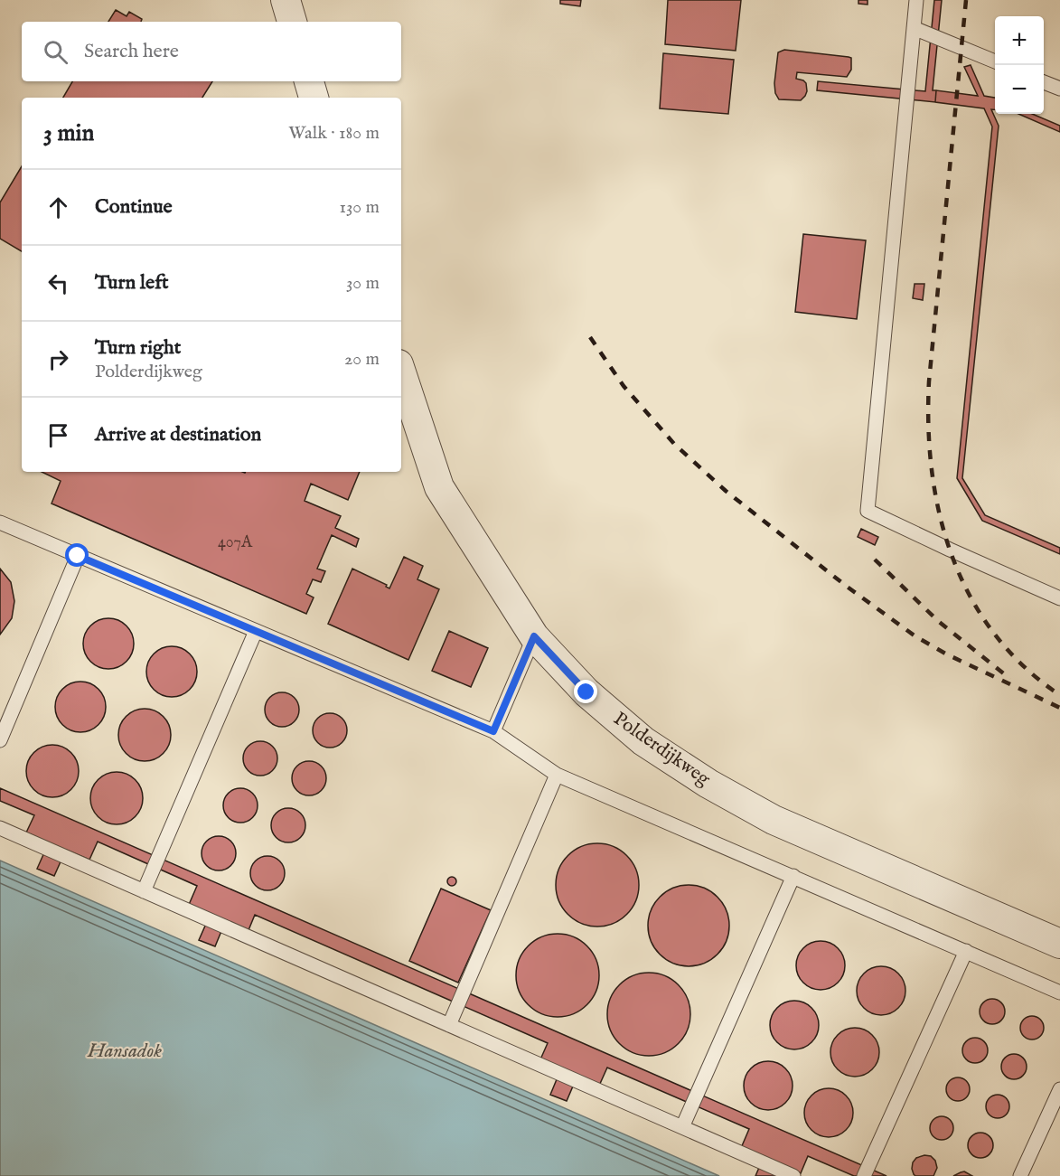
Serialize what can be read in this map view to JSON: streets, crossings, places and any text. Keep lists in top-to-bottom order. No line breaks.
{"streets":{"street":["Polderdijkweg"]},"water":["Hansadok"],"house_numbers":["407A"],"page":{"map_buttons":["+","−"],"search":"Search here","heading":["3 min","Walk · 180 m"],"list":[["Continue","130 m"],["Turn left","30 m"],["Turn right","Polderdijkweg","20 m"],"Arrive at destination"]}}
